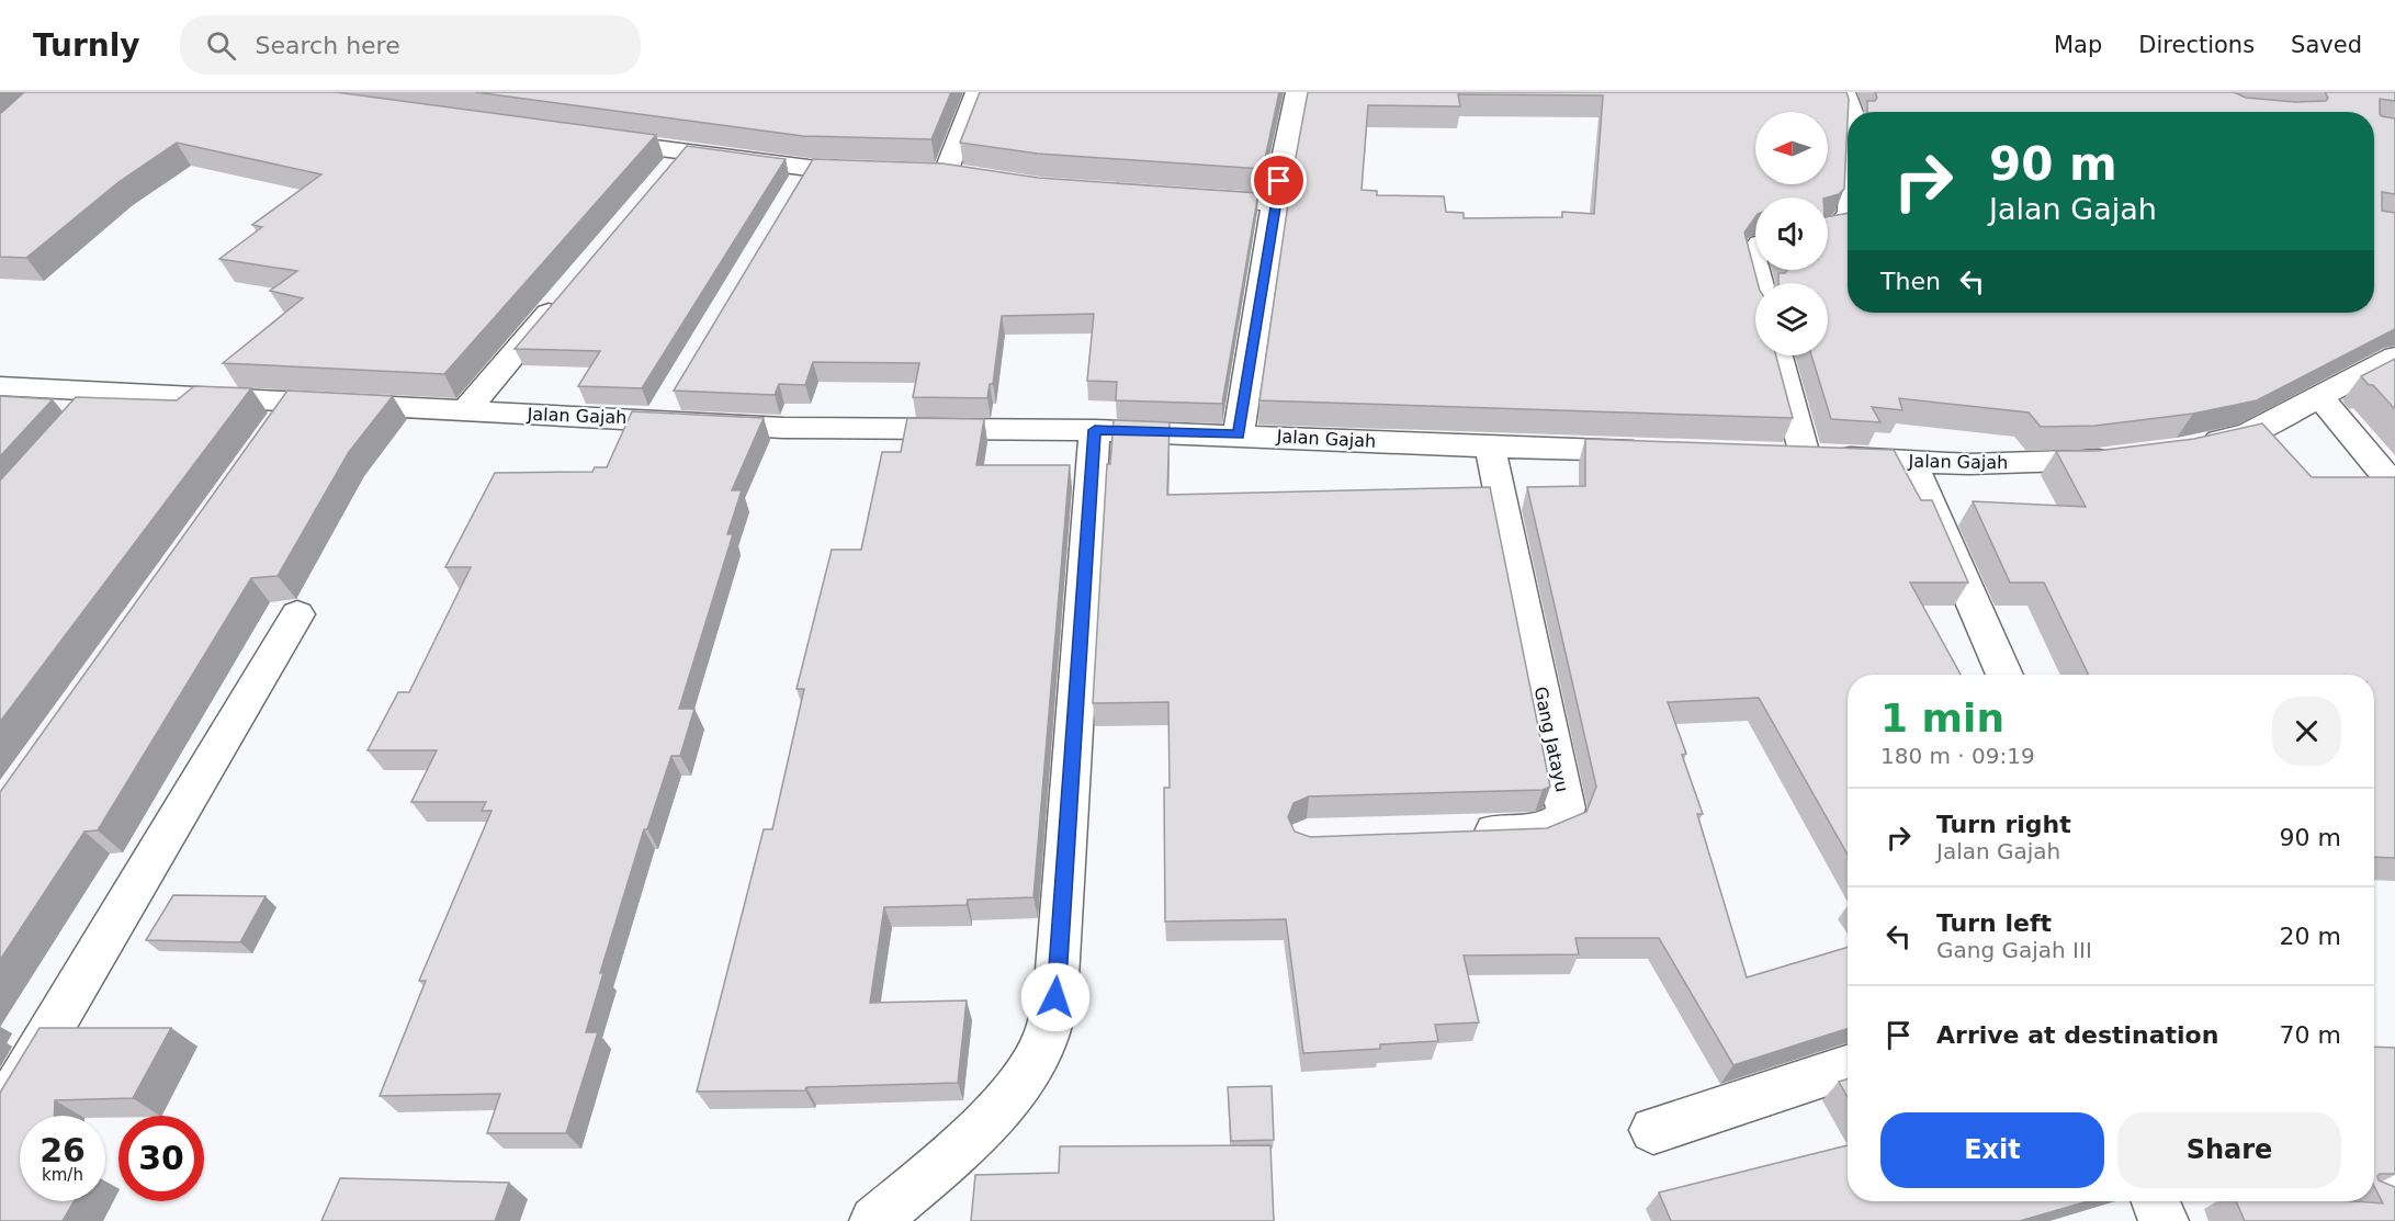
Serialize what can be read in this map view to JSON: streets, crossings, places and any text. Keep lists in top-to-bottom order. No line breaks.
{"streets":{"street":["Jalan Gajah","Gang Jatayu"]},"crossings":[["Jalan Gajah","Gang Jatayu"]],"north":"left","page":{"header":"Turnly","search":"Search here","nav":["Map","Directions","Saved"],"turn":["90 m","Jalan Gajah"],"then":"Then","heading":["1 min","180 m · 09:19"],"list":[{"name":"Turn right","note":"Jalan Gajah","value":"90 m"},{"name":"Turn left","note":"Gang Gajah III","value":"20 m"},{"name":"Arrive at destination","value":"70 m"}],"buttons":["Exit","Share"],"speed":"26 km/h","limit":"30"}}
